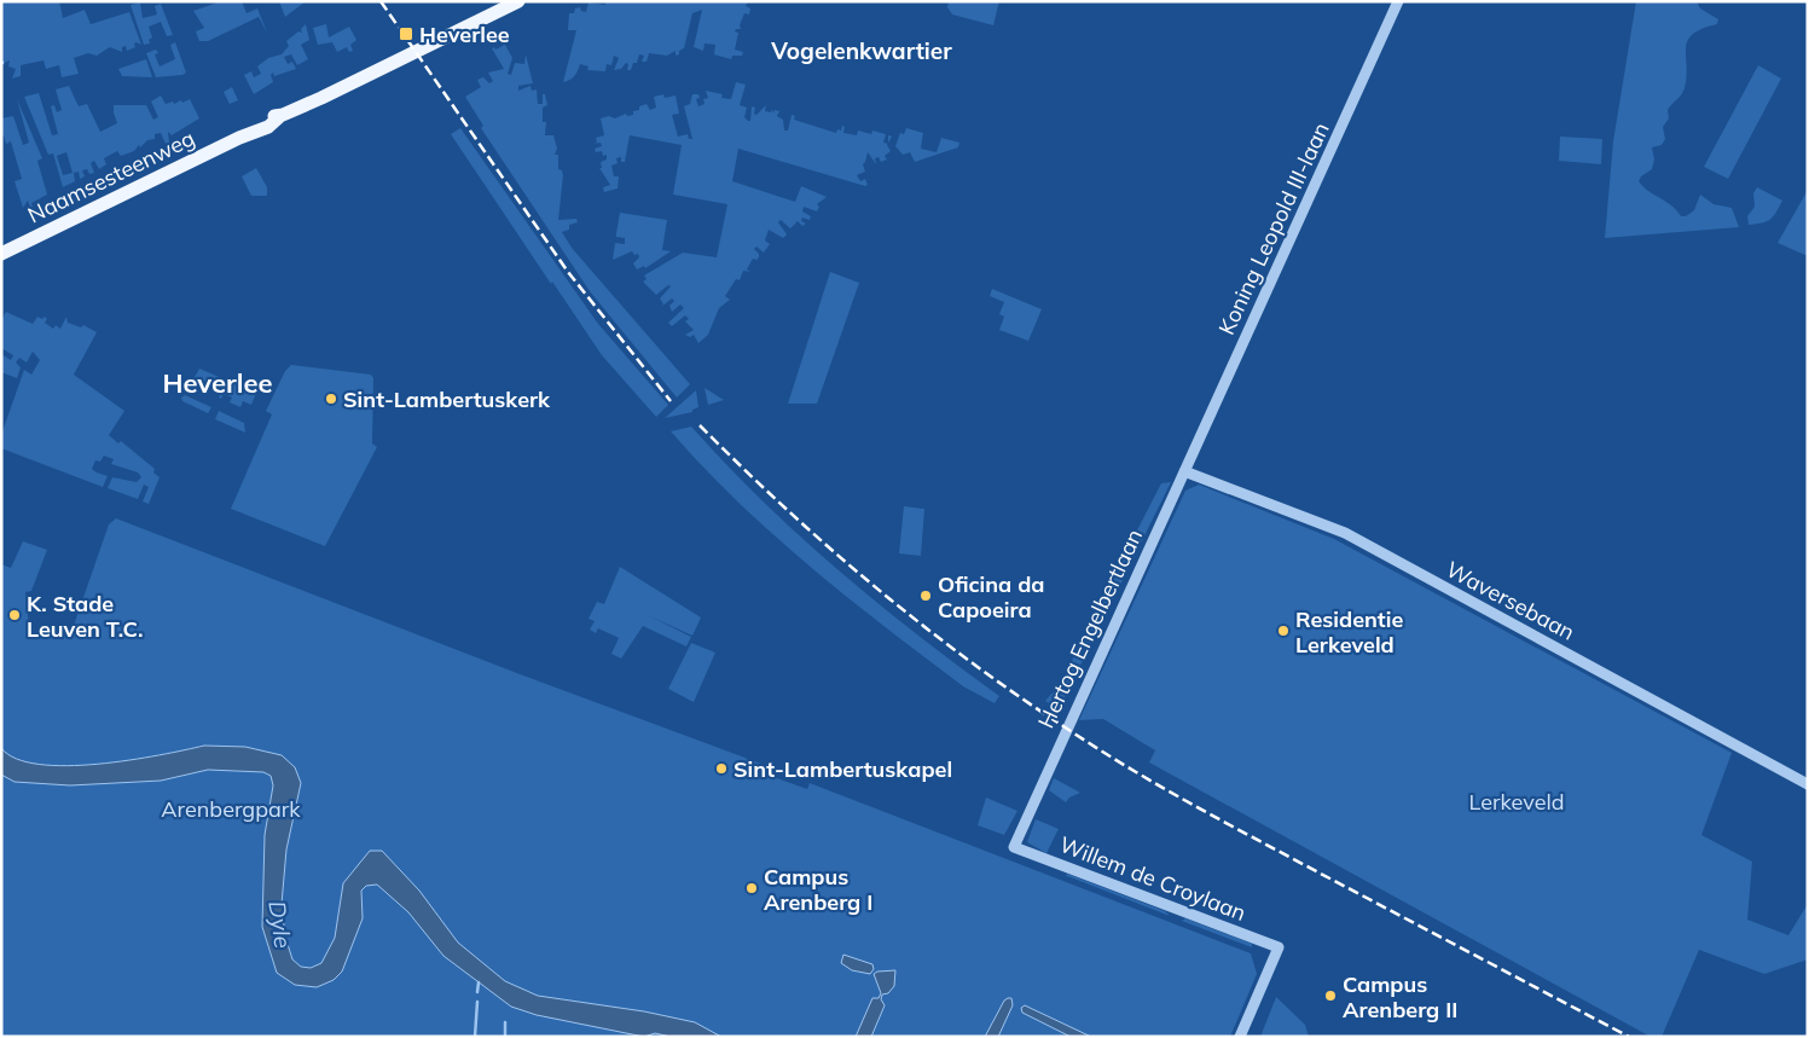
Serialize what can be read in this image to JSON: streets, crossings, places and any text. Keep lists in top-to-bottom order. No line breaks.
{"streets":{"main road":["Naamsesteenweg"],"street":["Koning Leopold III-laan","Waversebaan","Hertog Engelbertlaan","Willem de Croylaan"]},"crossings":[["Koning Leopold III-laan","Waversebaan"],["Koning Leopold III-laan","Hertog Engelbertlaan"],["Waversebaan","Hertog Engelbertlaan"],["Hertog Engelbertlaan","Willem de Croylaan"]],"districts":["Vogelenkwartier","Heverlee"],"water":["Dyle"],"parks":["Lerkeveld","Arenbergpark"],"places":{"transit":["Heverlee"],"other":["Sint-Lambertuskerk","Oficina da Capoeira","K. Stade Leuven T.C.","Residentie Lerkeveld","Sint-Lambertuskapel","Campus Arenberg I","Campus Arenberg II"]}}
